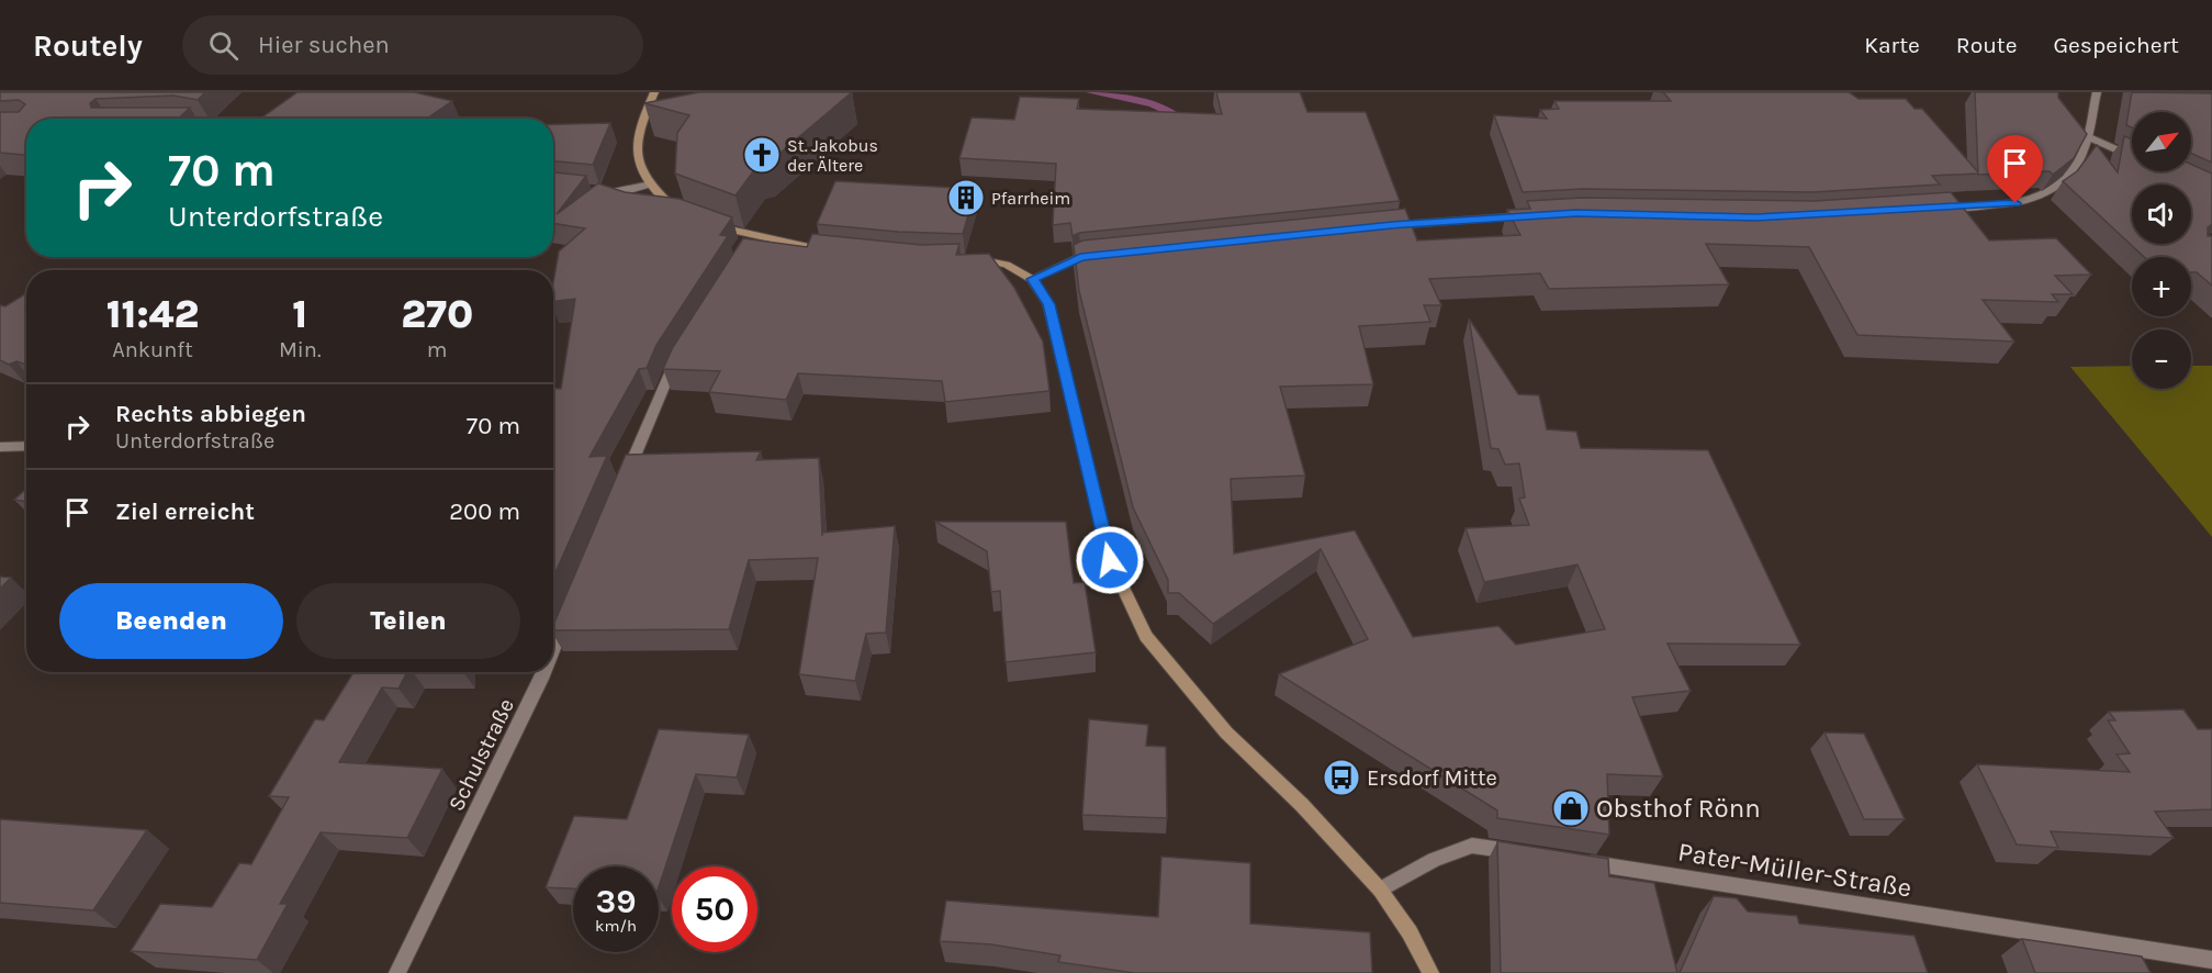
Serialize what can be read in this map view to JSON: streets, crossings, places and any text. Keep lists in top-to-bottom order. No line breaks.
{"streets":{"street":["Schulstraße","Pater-Müller-Straße"]},"places":{"church":["St. Jakobus der Ältere"],"building":["Pfarrheim"],"bus stop":["Ersdorf Mitte"],"shop":["Obsthof Rönn"]},"north":"top right","page":{"header":"Routely","search":"Hier suchen","nav":["Karte","Route","Gespeichert"],"map_buttons":["+","−"],"turn":["70 m","Unterdorfstraße"],"eta":["11:42","Ankunft","1","Min.","270","m"],"list":[{"name":"Rechts abbiegen","note":"Unterdorfstraße","value":"70 m"},{"name":"Ziel erreicht","value":"200 m"}],"buttons":["Beenden","Teilen"],"speed":"39 km/h","limit":"50"}}
